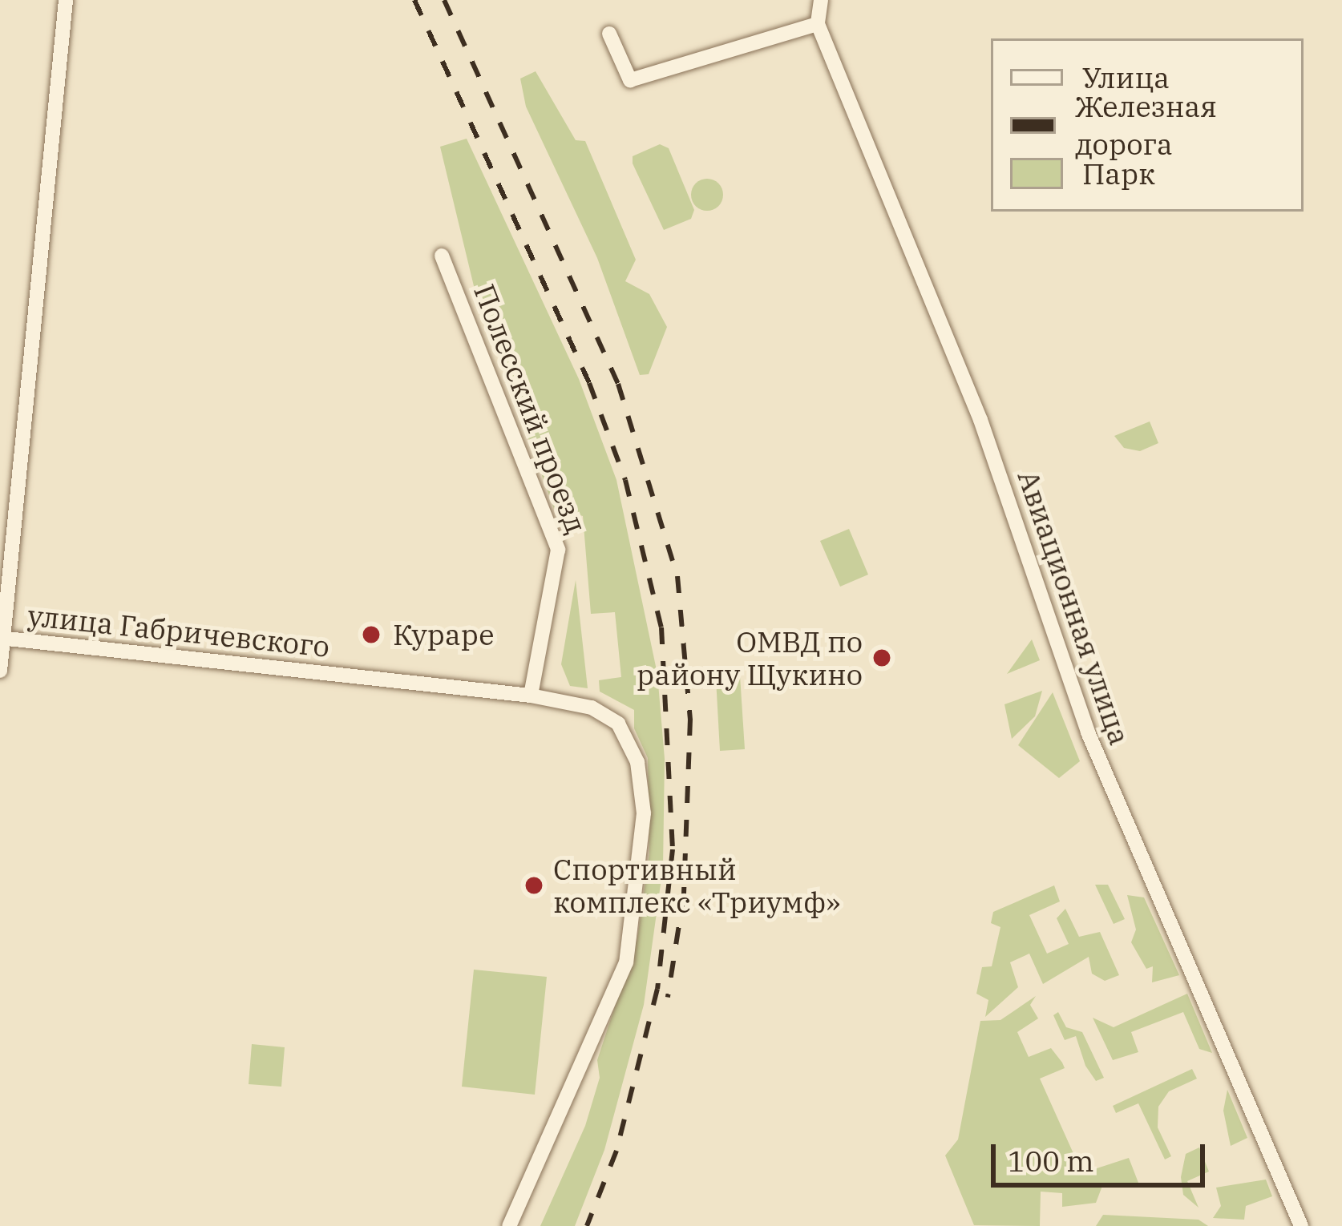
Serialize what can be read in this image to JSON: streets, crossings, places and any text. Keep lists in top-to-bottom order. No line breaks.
{"streets":{"street":["Полесский проезд","Авиационная улица","улица Габричевского"]},"crossings":[["Полесский проезд","улица Габричевского"]],"places":["Кураре","ОМВД по району Щукино","Спортивный комплекс «Триумф»"],"legend":["Улица","Железная дорога","Парк"],"scale_bar":"100 m"}
